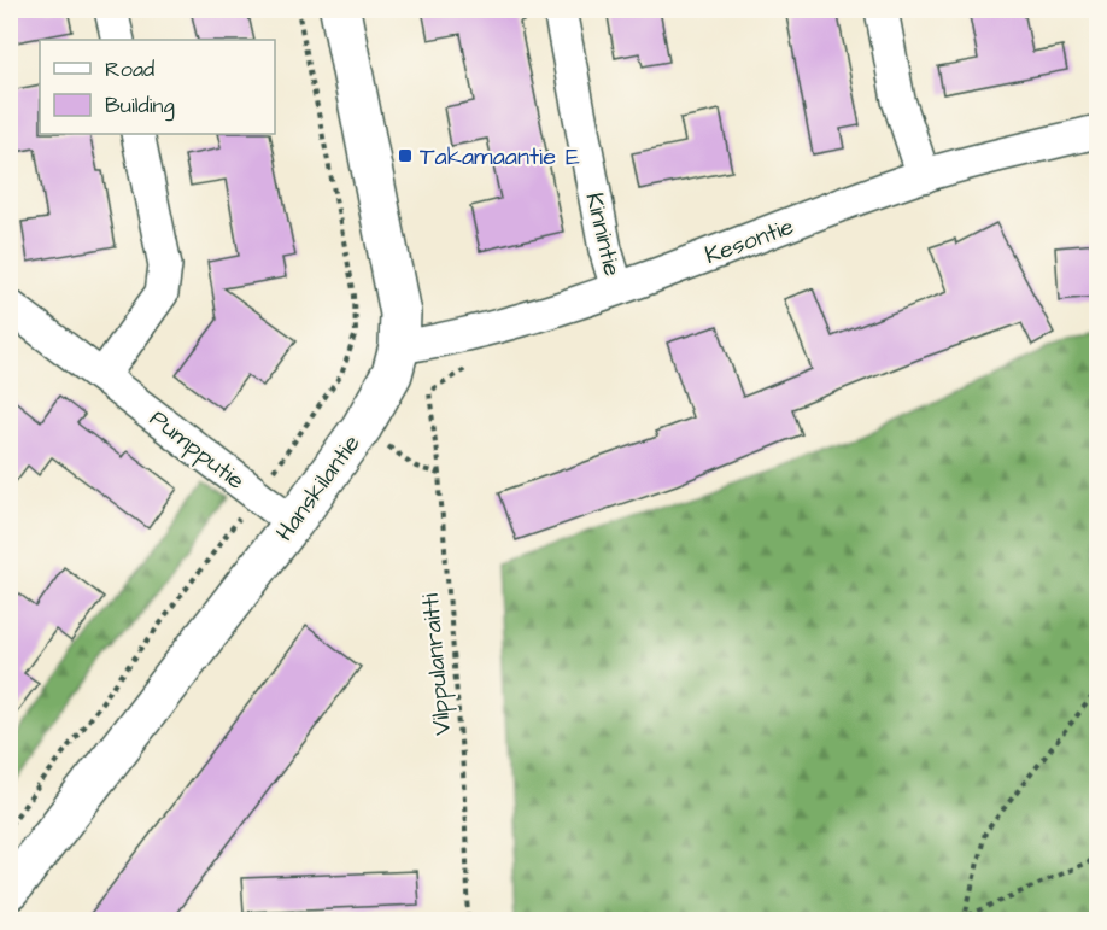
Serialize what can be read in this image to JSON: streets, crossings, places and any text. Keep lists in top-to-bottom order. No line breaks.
{"streets":{"street":["Kinnintie","Kesontie","Pumpputie","Hanskilantie"],"path":["Vilppulanraitti"]},"crossings":[["Kinnintie","Kesontie"],["Kesontie","Hanskilantie"],["Pumpputie","Hanskilantie"]],"places":{"transit":["Takamaantie E"]},"legend":["Road","Building"]}
